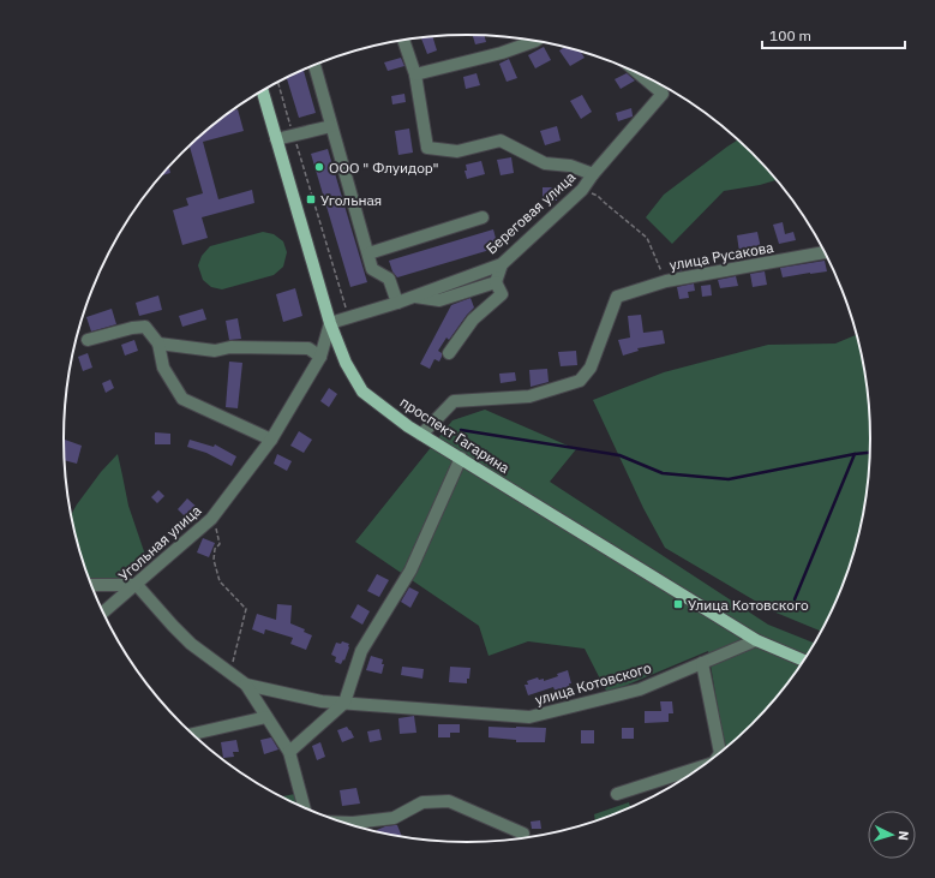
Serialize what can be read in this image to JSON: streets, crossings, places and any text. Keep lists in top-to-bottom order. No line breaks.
{"streets":{"main road":["проспект Гагарина"],"street":["Береговая улица","улица Русакова","Угольная улица","улица Котовского"]},"crossings":[["Береговая улица","проспект Гагарина"],["Береговая улица","Угольная улица"],["улица Русакова","проспект Гагарина"],["проспект Гагарина","Угольная улица"],["проспект Гагарина","улица Котовского"],["Угольная улица","улица Котовского"]],"places":{"other":["ООО \" Флуидор\""],"transit":["Угольная","Улица Котовского"]},"scale_bar":"100 m","north":"right"}
